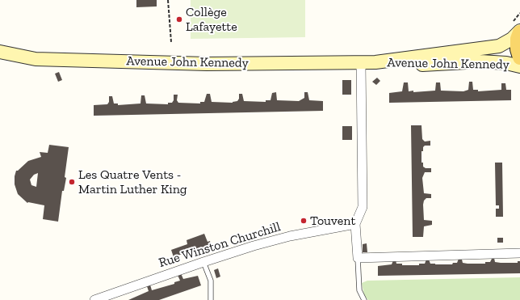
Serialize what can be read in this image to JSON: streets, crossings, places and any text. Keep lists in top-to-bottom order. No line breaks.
{"streets":{"main road":["Avenue John Kennedy"],"street":["Rue Winston Churchill"]},"places":["Collège Lafayette","Les Quatre Vents - Martin Luther King","Touvent"]}
